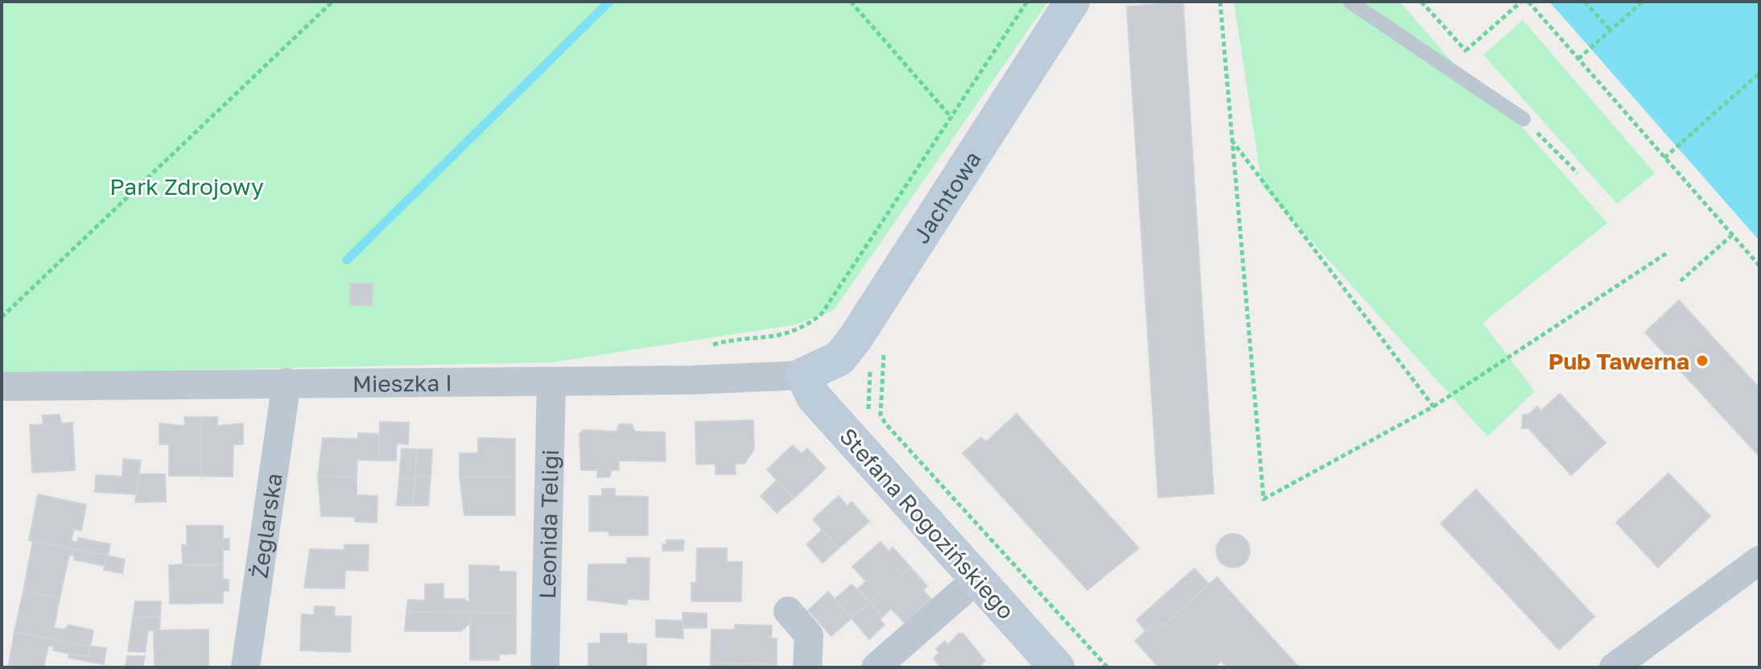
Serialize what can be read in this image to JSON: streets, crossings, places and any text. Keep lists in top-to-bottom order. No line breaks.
{"streets":{"street":["Jachtowa","Mieszka I","Stefana Rogozińskiego","Leonida Teligi","Żeglarska"]},"crossings":[["Jachtowa","Mieszka I"],["Jachtowa","Stefana Rogozińskiego"],["Mieszka I","Stefana Rogozińskiego"],["Mieszka I","Leonida Teligi"],["Mieszka I","Żeglarska"]],"parks":["Park Zdrojowy"],"places":["Pub Tawerna"]}
